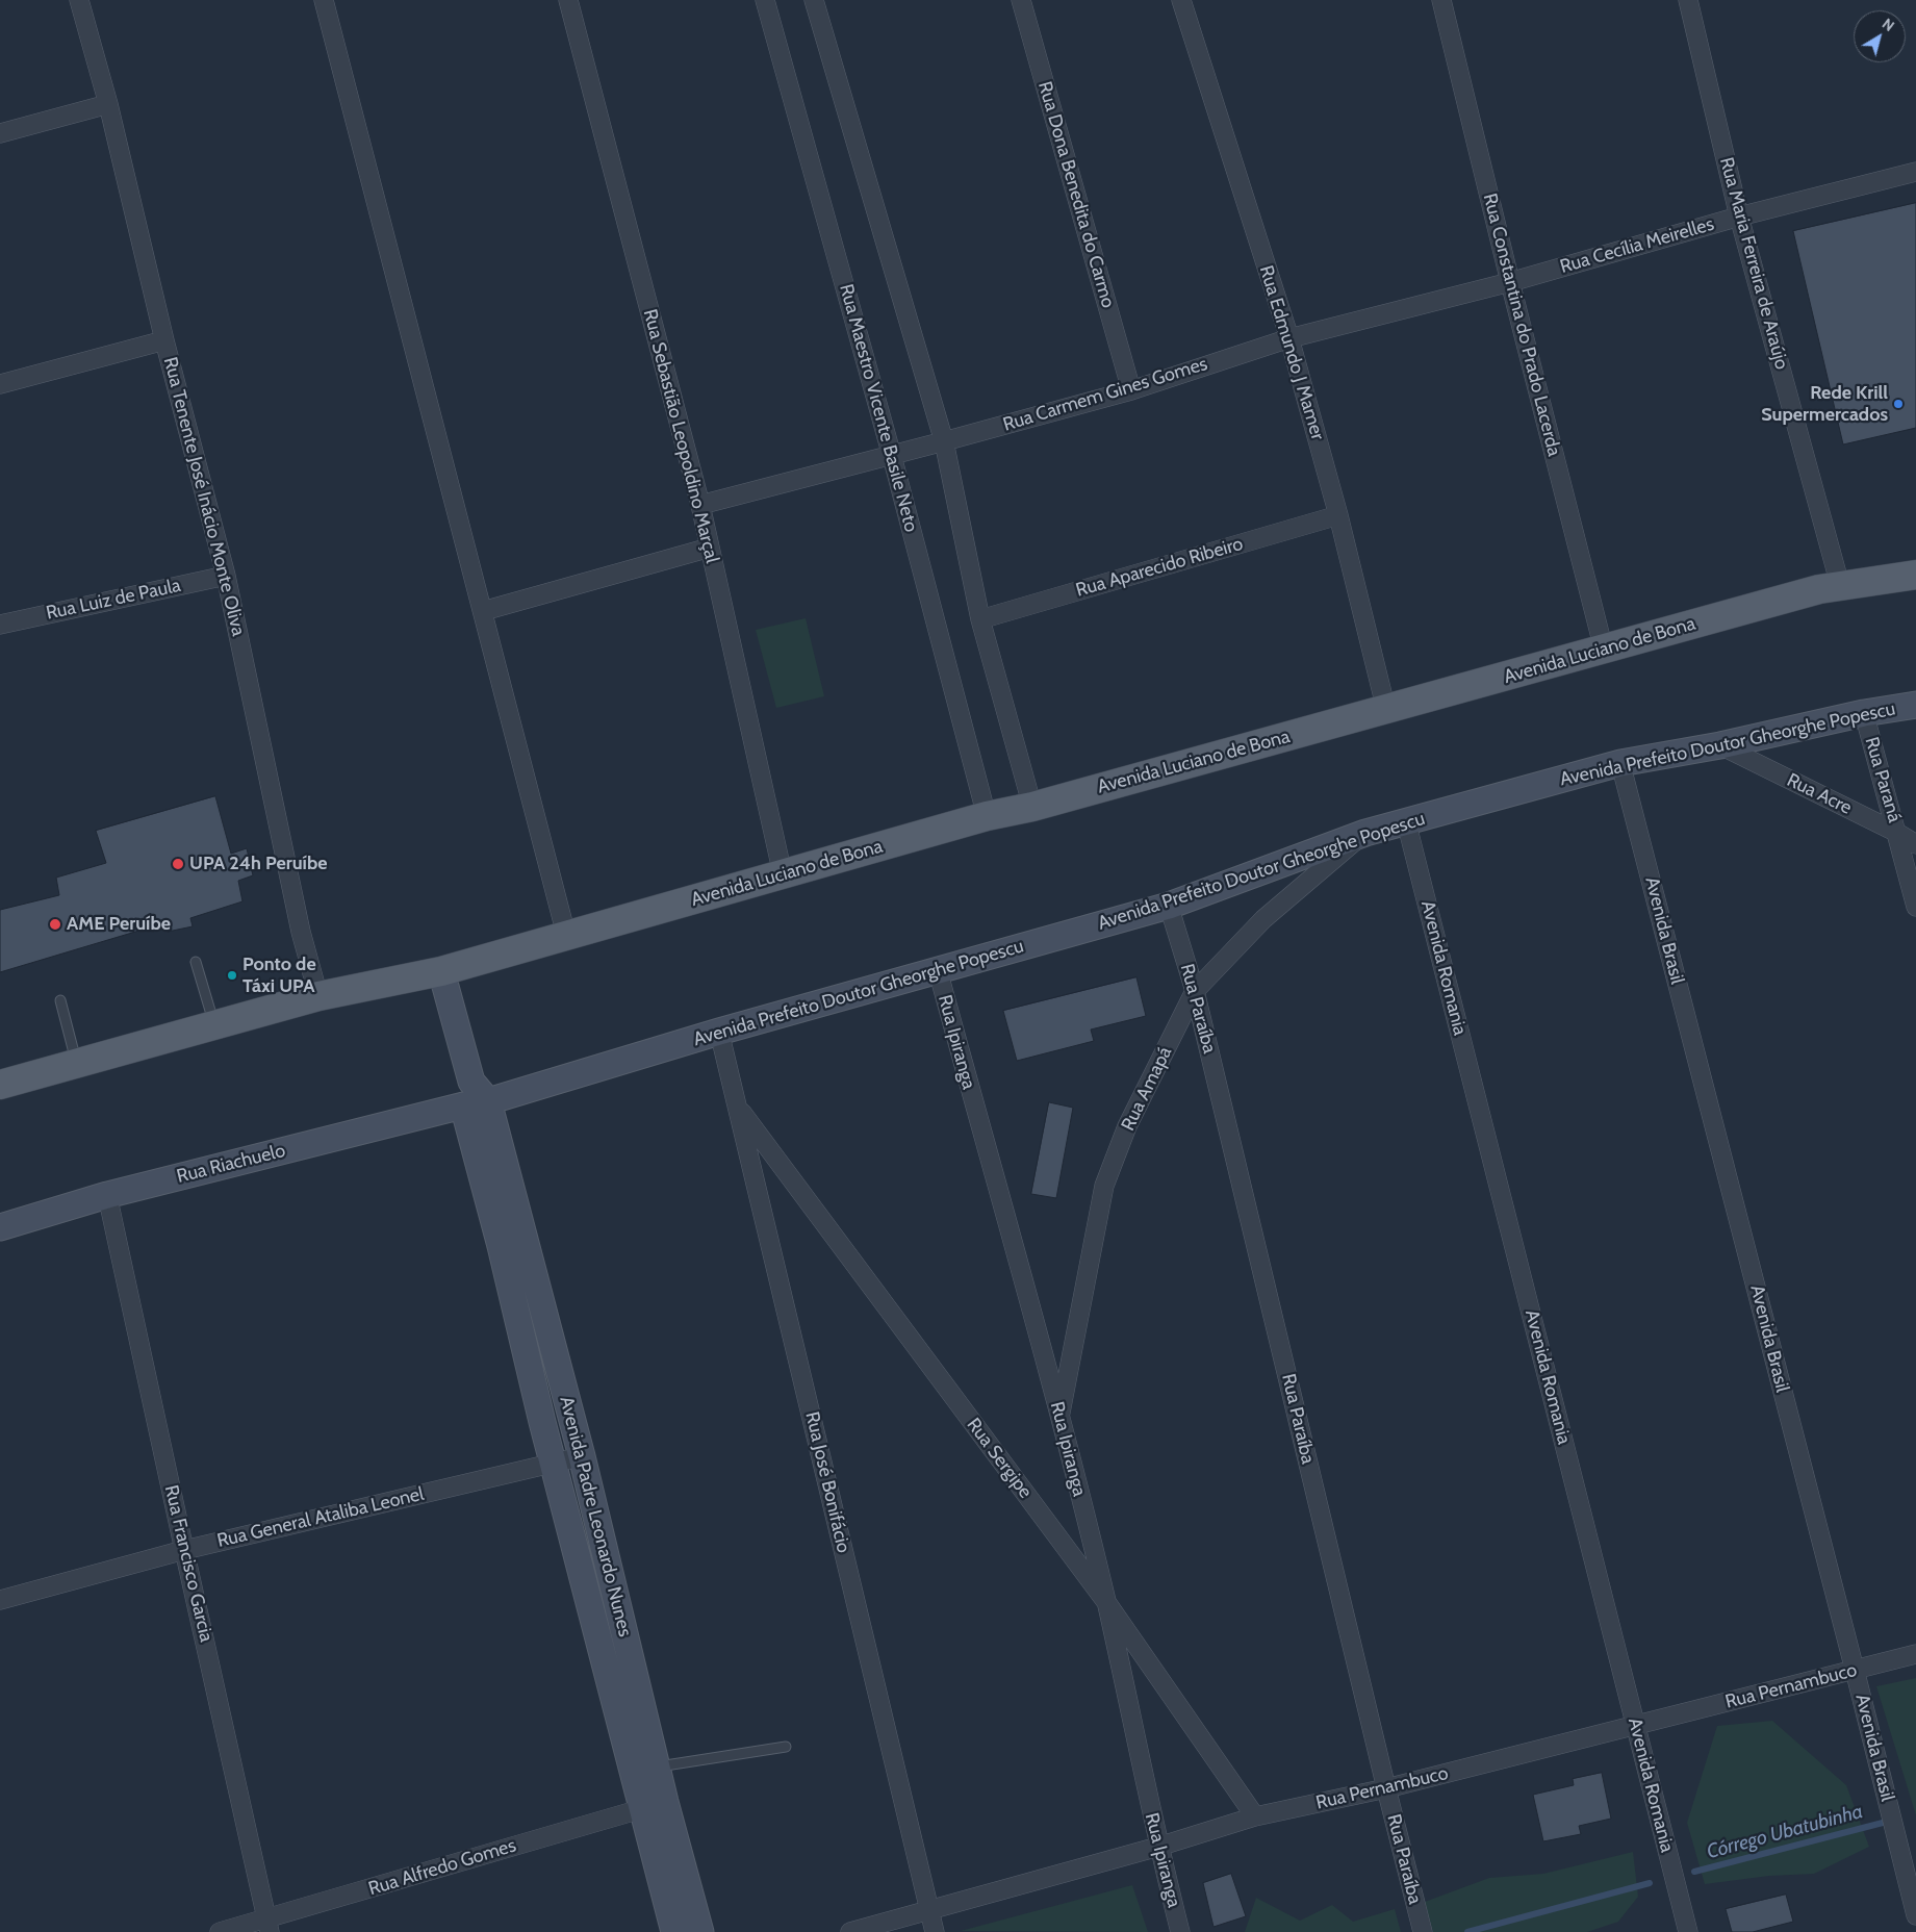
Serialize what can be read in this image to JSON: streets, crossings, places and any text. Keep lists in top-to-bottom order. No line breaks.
{"streets":{"main road":["Avenida Luciano de Bona","Avenida Prefeito Doutor Gheorghe Popescu","Rua Riachuelo","Avenida Padre Leonardo Nunes"],"street":["Rua Dona Benedita do Carmo","Rua Cecília Meirelles","Rua Maria Ferreira de Araújo","Rua Constantina do Prado Lacerda","Rua Edmundo J Mamer","Rua Carmem Gines Gomes","Rua Maestro Vicente Basile Neto","Rua Sebastião Leopoldino Marçal","Rua Tenente José Inácio Monte Oliva","Rua Aparecido Ribeiro","Rua Luiz de Paula","Rua Paraná","Rua Acre","Avenida Brasil","Avenida Romania","Rua Paraíba","Rua Ipiranga","Rua Amapá","Rua Sergipe","Rua José Bonifácio","Rua General Ataliba Leonel","Rua Francisco Garcia","Rua Pernambuco","Rua Alfredo Gomes"]},"crossings":[["Rua Dona Benedita do Carmo","Rua Carmem Gines Gomes"],["Rua Cecília Meirelles","Rua Maria Ferreira de Araújo"],["Rua Cecília Meirelles","Rua Constantina do Prado Lacerda"],["Rua Cecília Meirelles","Rua Carmem Gines Gomes"],["Rua Maria Ferreira de Araújo","Avenida Luciano de Bona"],["Rua Constantina do Prado Lacerda","Rua Carmem Gines Gomes"],["Rua Constantina do Prado Lacerda","Avenida Luciano de Bona"],["Rua Edmundo J Mamer","Rua Carmem Gines Gomes"],["Rua Edmundo J Mamer","Rua Aparecido Ribeiro"],["Rua Edmundo J Mamer","Avenida Luciano de Bona"],["Rua Carmem Gines Gomes","Rua Maestro Vicente Basile Neto"],["Rua Carmem Gines Gomes","Rua Sebastião Leopoldino Marçal"],["Rua Maestro Vicente Basile Neto","Avenida Luciano de Bona"],["Rua Sebastião Leopoldino Marçal","Avenida Luciano de Bona"],["Rua Tenente José Inácio Monte Oliva","Rua Luiz de Paula"],["Rua Tenente José Inácio Monte Oliva","Avenida Luciano de Bona"],["Avenida Luciano de Bona","Avenida Padre Leonardo Nunes"],["Avenida Prefeito Doutor Gheorghe Popescu","Rua Paraná"],["Avenida Prefeito Doutor Gheorghe Popescu","Rua Acre"],["Avenida Prefeito Doutor Gheorghe Popescu","Avenida Brasil"],["Avenida Prefeito Doutor Gheorghe Popescu","Avenida Romania"],["Avenida Prefeito Doutor Gheorghe Popescu","Rua Paraíba"],["Avenida Prefeito Doutor Gheorghe Popescu","Rua Ipiranga"],["Avenida Prefeito Doutor Gheorghe Popescu","Rua Amapá"],["Avenida Prefeito Doutor Gheorghe Popescu","Rua Riachuelo"],["Avenida Prefeito Doutor Gheorghe Popescu","Rua José Bonifácio"],["Avenida Prefeito Doutor Gheorghe Popescu","Avenida Padre Leonardo Nunes"],["Rua Paraná","Rua Acre"],["Avenida Brasil","Rua Pernambuco"],["Avenida Romania","Rua Pernambuco"],["Rua Paraíba","Rua Amapá"],["Rua Paraíba","Rua Pernambuco"],["Rua Ipiranga","Rua Amapá"],["Rua Ipiranga","Rua Sergipe"],["Rua Ipiranga","Rua Pernambuco"],["Rua Riachuelo","Avenida Padre Leonardo Nunes"],["Rua Riachuelo","Rua Francisco Garcia"],["Rua Sergipe","Rua José Bonifácio"],["Rua Sergipe","Rua Pernambuco"],["Rua José Bonifácio","Rua Pernambuco"],["Avenida Padre Leonardo Nunes","Rua General Ataliba Leonel"],["Avenida Padre Leonardo Nunes","Rua Alfredo Gomes"],["Rua General Ataliba Leonel","Rua Francisco Garcia"],["Rua Francisco Garcia","Rua Alfredo Gomes"]],"water":["Córrego Ubatubinha"],"places":["Rede Krill Supermercados","UPA 24h Peruíbe","AME Peruíbe","Ponto de Táxi UPA"],"north":"top right"}
